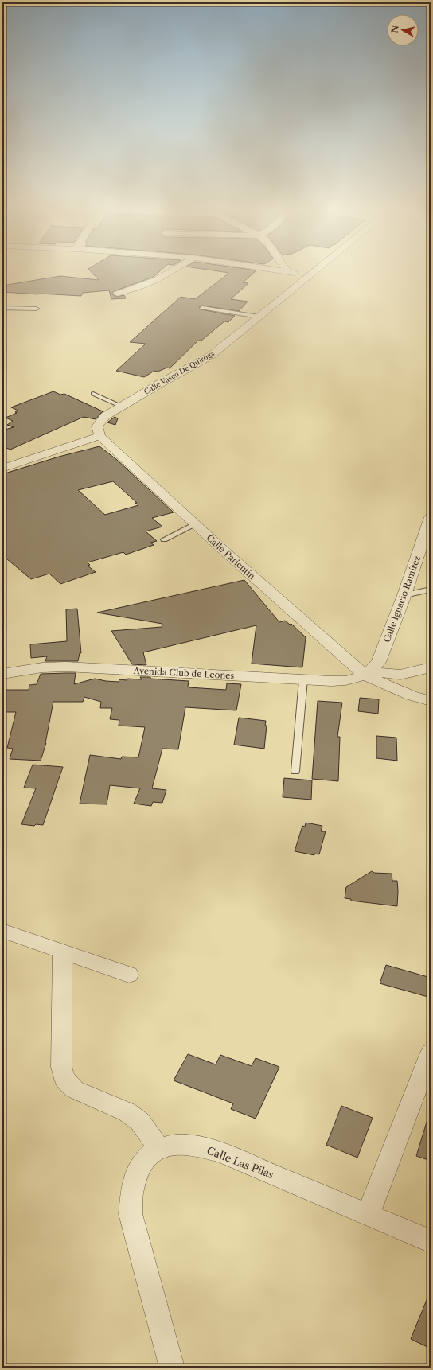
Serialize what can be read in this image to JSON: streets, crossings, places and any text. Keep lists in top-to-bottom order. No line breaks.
{"streets":{"street":["Calle Vasco De Quiroga","Calle Paricutín","Calle Ignacio Ramírez","Avenida Club de Leones","Calle Las Pilas"]},"crossings":[["Calle Vasco De Quiroga","Calle Paricutín"],["Calle Paricutín","Calle Ignacio Ramírez"],["Calle Paricutín","Avenida Club de Leones"],["Calle Ignacio Ramírez","Avenida Club de Leones"]],"north":"left"}
